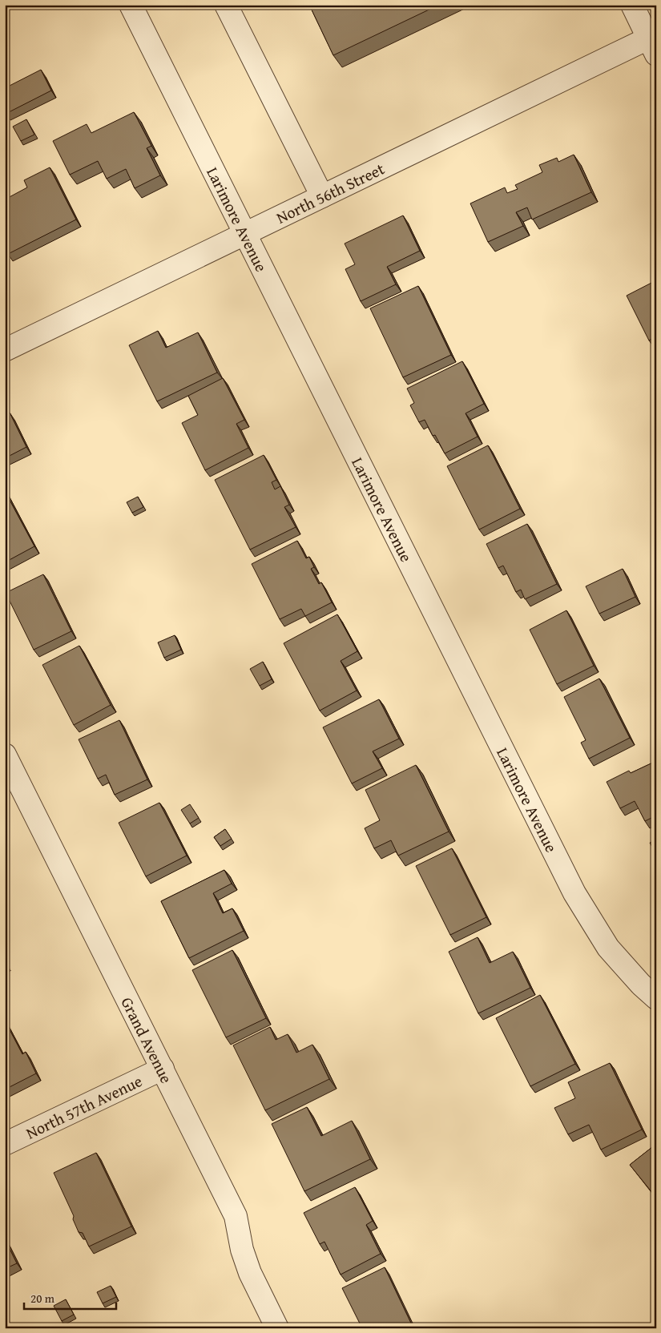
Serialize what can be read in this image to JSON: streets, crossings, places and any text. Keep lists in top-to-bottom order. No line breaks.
{"streets":{"street":["North 56th Street","Larimore Avenue","Grand Avenue","North 57th Avenue"]},"crossings":[["North 56th Street","Larimore Avenue"],["Grand Avenue","North 57th Avenue"]],"scale_bar":"20 m"}
